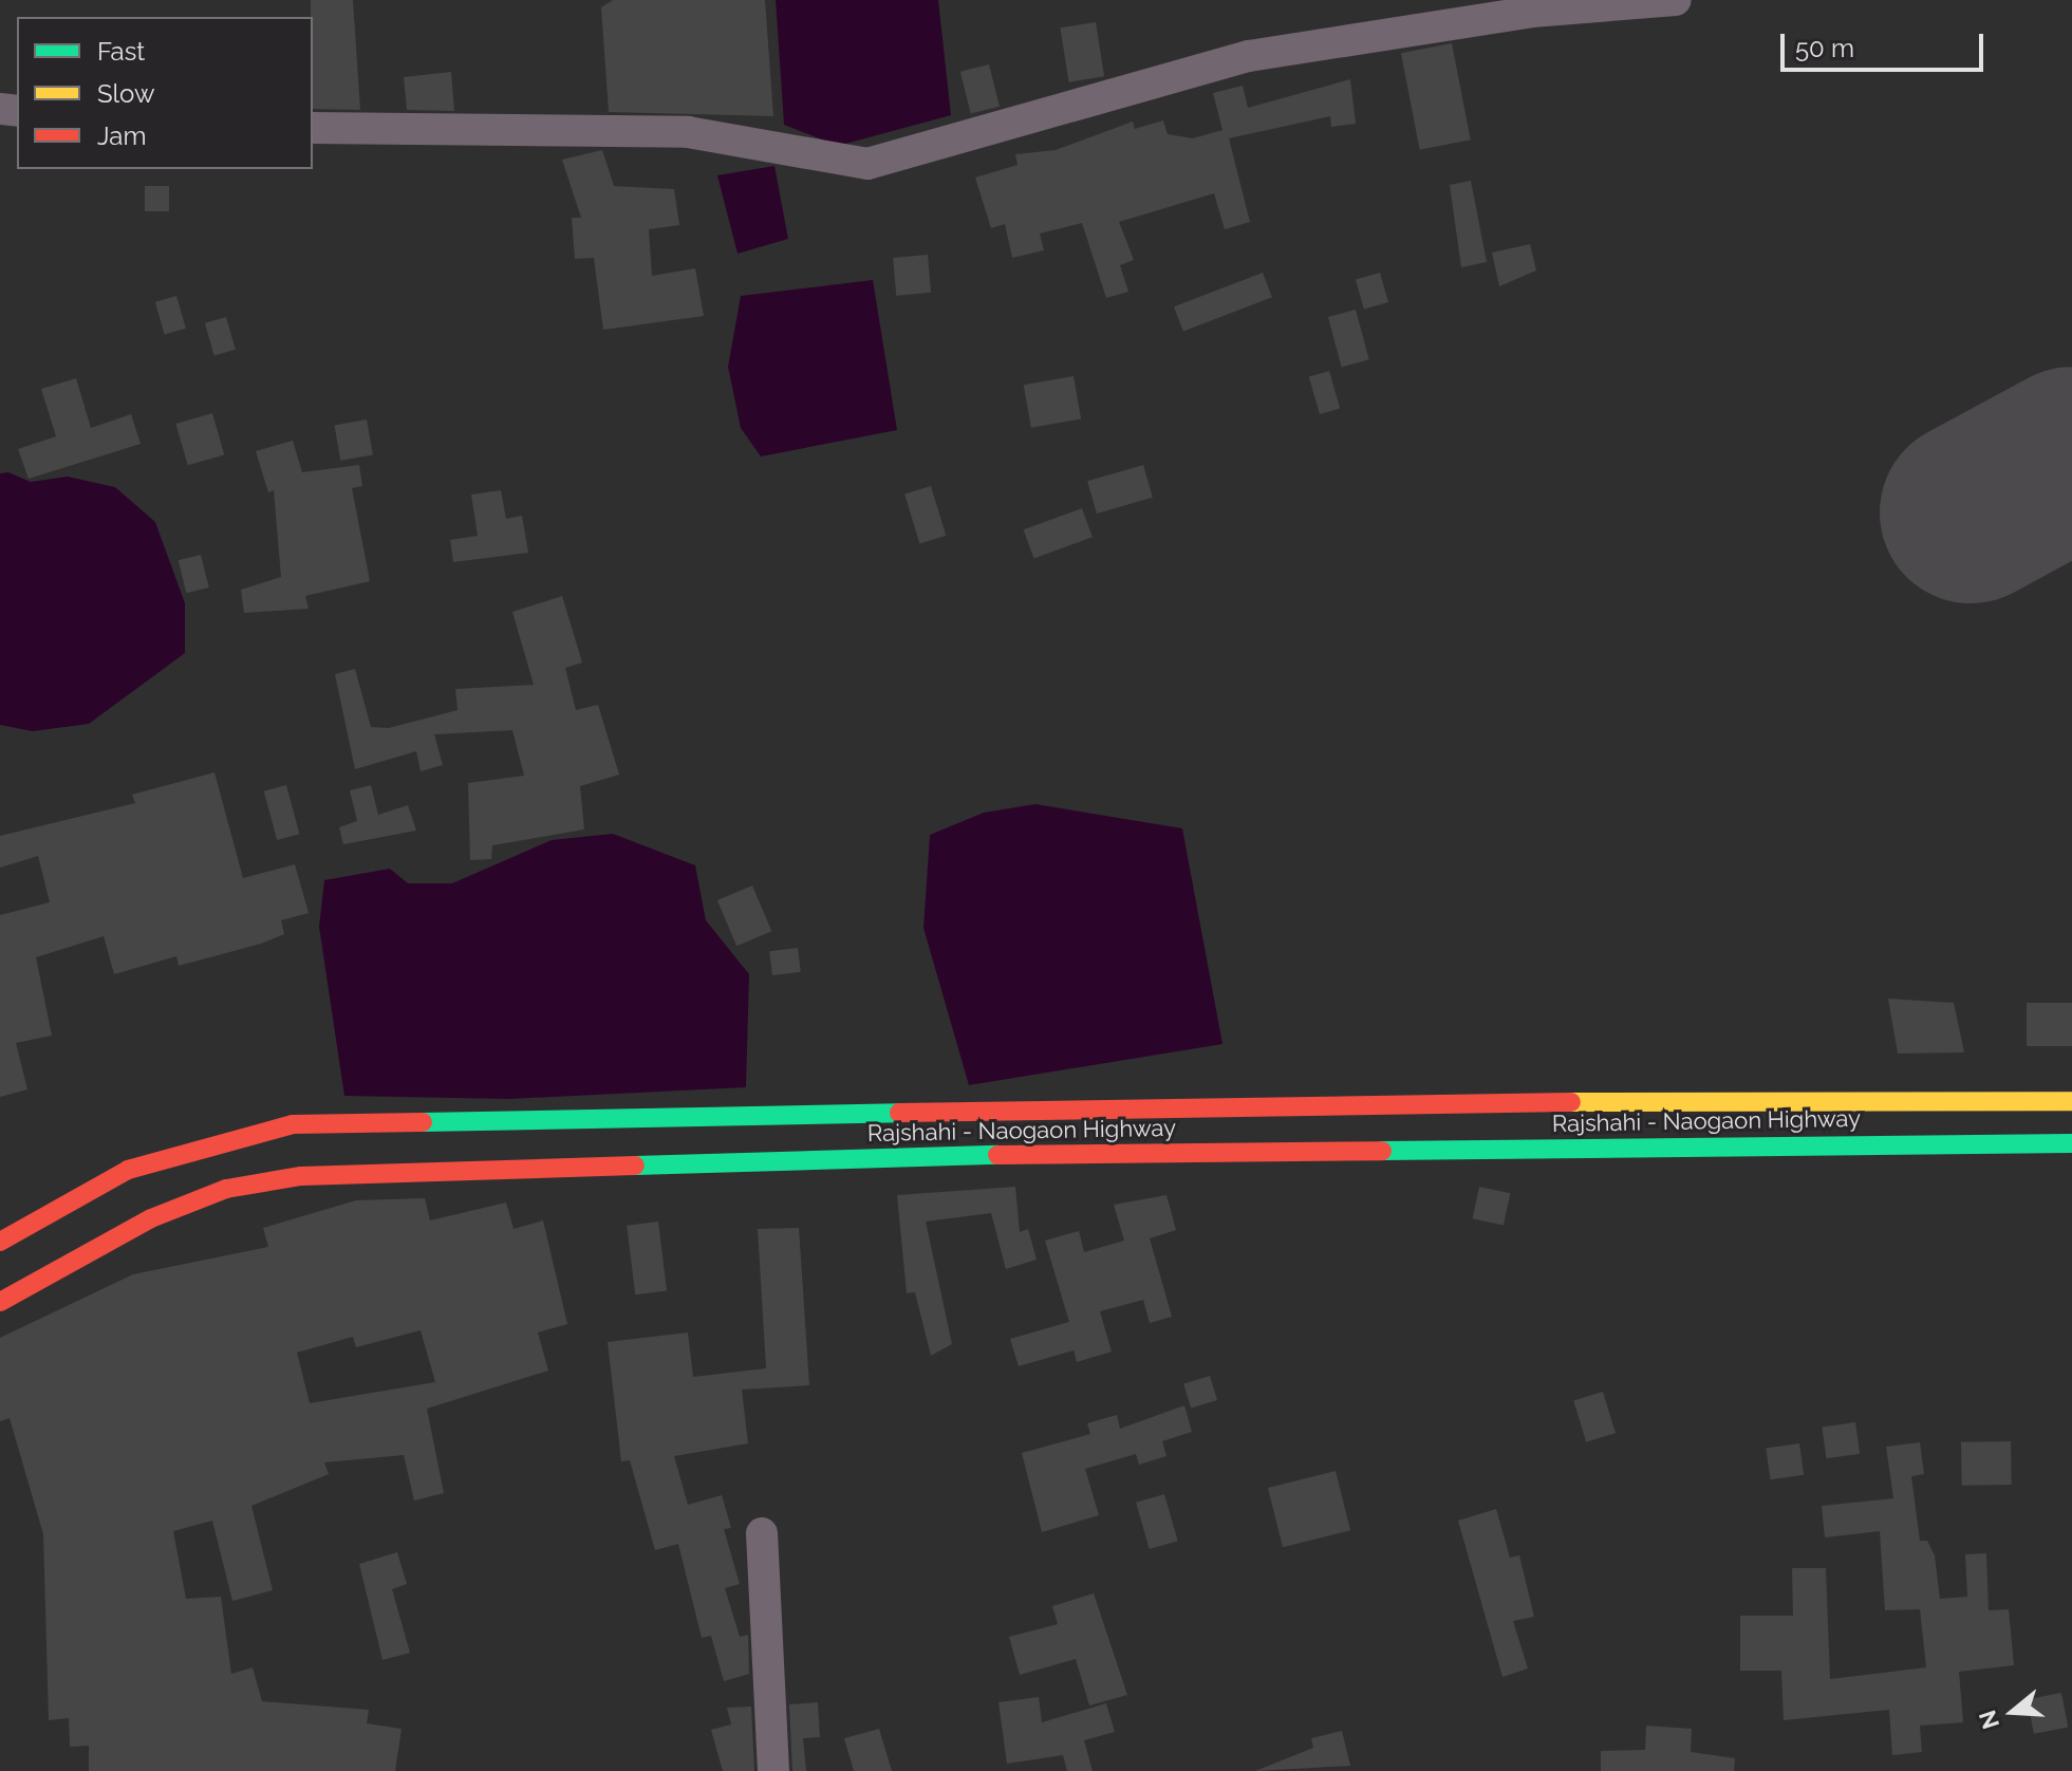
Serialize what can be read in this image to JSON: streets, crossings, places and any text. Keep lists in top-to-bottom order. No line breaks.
{"streets":{"main road":["Rajshahi - Naogaon Highway"]},"legend":["Fast","Slow","Jam"],"scale_bar":"50 m","north":"left"}
